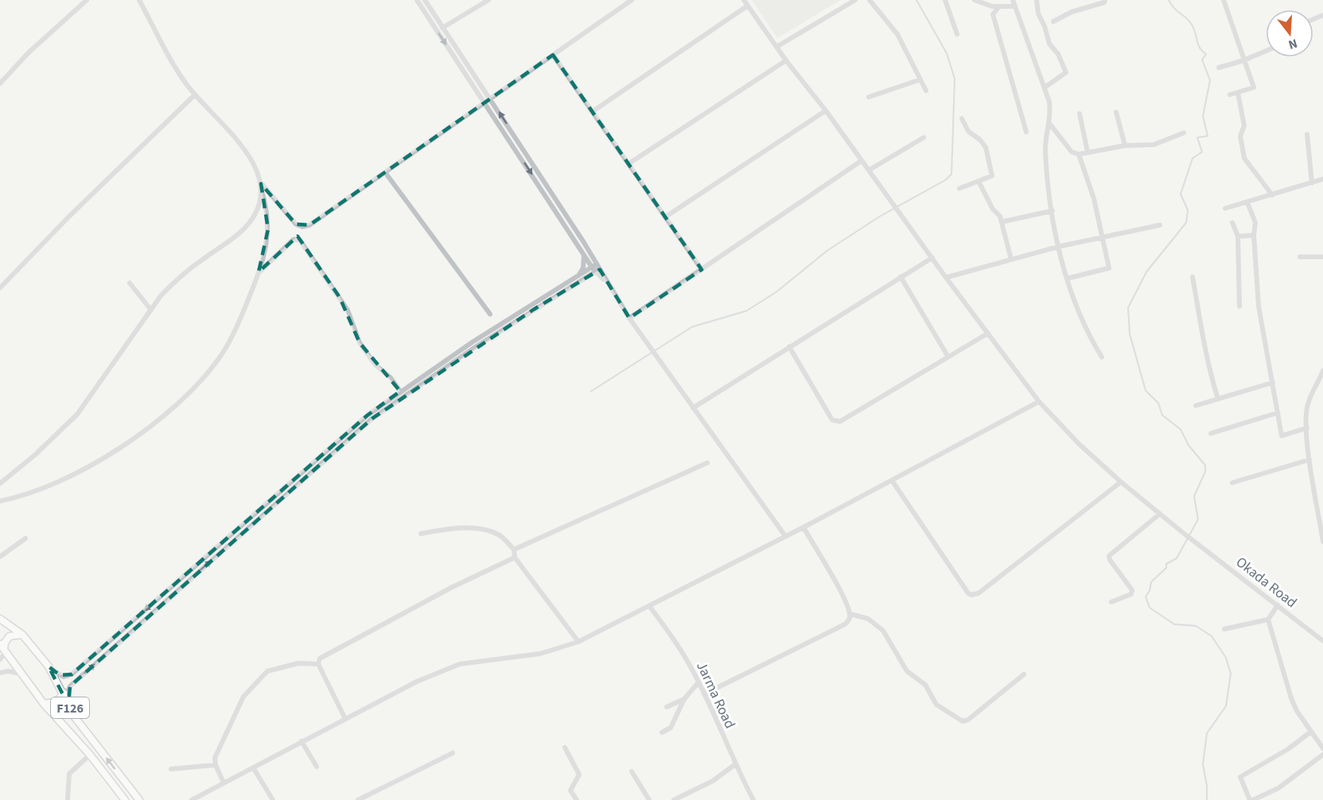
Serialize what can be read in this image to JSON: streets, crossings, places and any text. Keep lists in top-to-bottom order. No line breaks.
{"streets":{"main road":["F126"],"street":["Okada Road","Jarma Road"]},"north":"bottom"}
